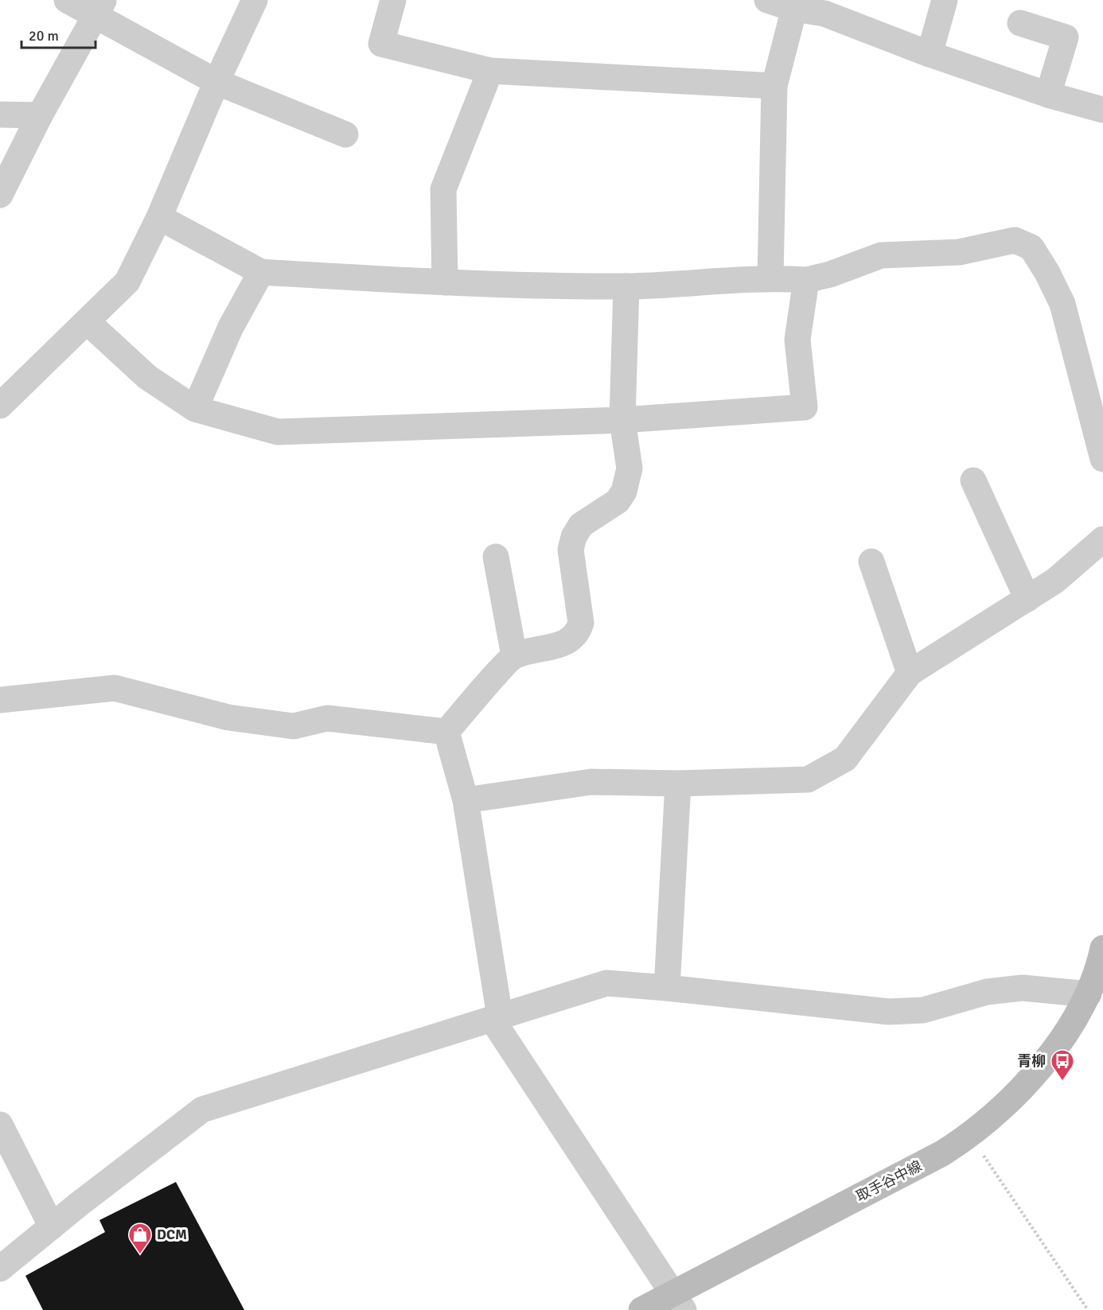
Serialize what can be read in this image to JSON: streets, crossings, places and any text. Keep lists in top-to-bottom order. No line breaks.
{"streets":{"main road":["取手谷中線"]},"places":{"bus stop":["青柳"],"shop":["DCM"]},"scale_bar":"20 m"}
